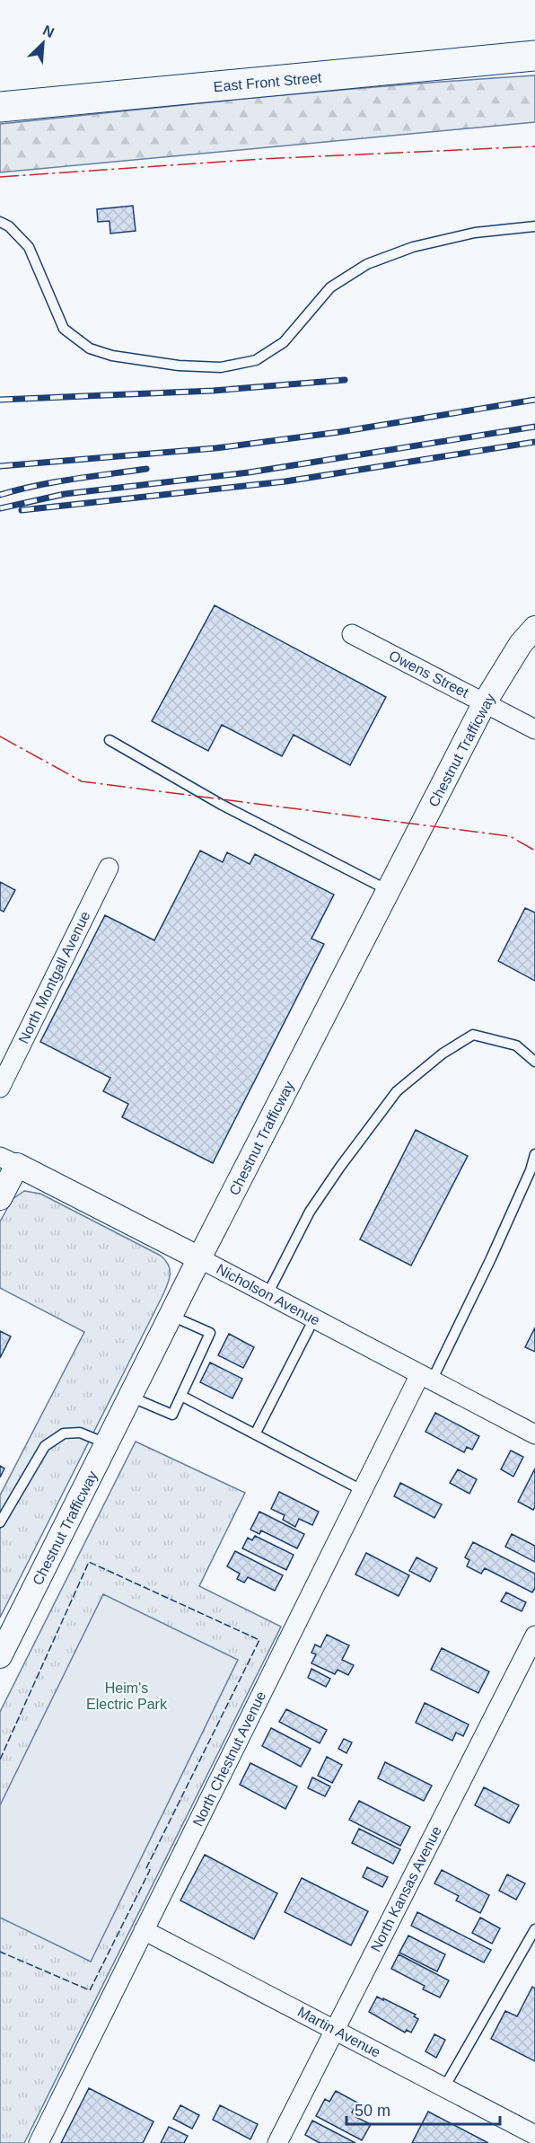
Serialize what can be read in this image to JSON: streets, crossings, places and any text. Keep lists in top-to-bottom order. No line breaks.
{"streets":{"main road":["East Front Street"],"street":["Owens Street","Chestnut Trafficway","North Montgall Avenue","Nicholson Avenue","North Chestnut Avenue","North Kansas Avenue","Martin Avenue"]},"crossings":[["Owens Street","Chestnut Trafficway"],["Chestnut Trafficway","Nicholson Avenue"],["Nicholson Avenue","North Chestnut Avenue"],["North Chestnut Avenue","Martin Avenue"],["North Kansas Avenue","Martin Avenue"]],"parks":["Heim's Electric Park"],"scale_bar":"50 m","north":"top right"}
